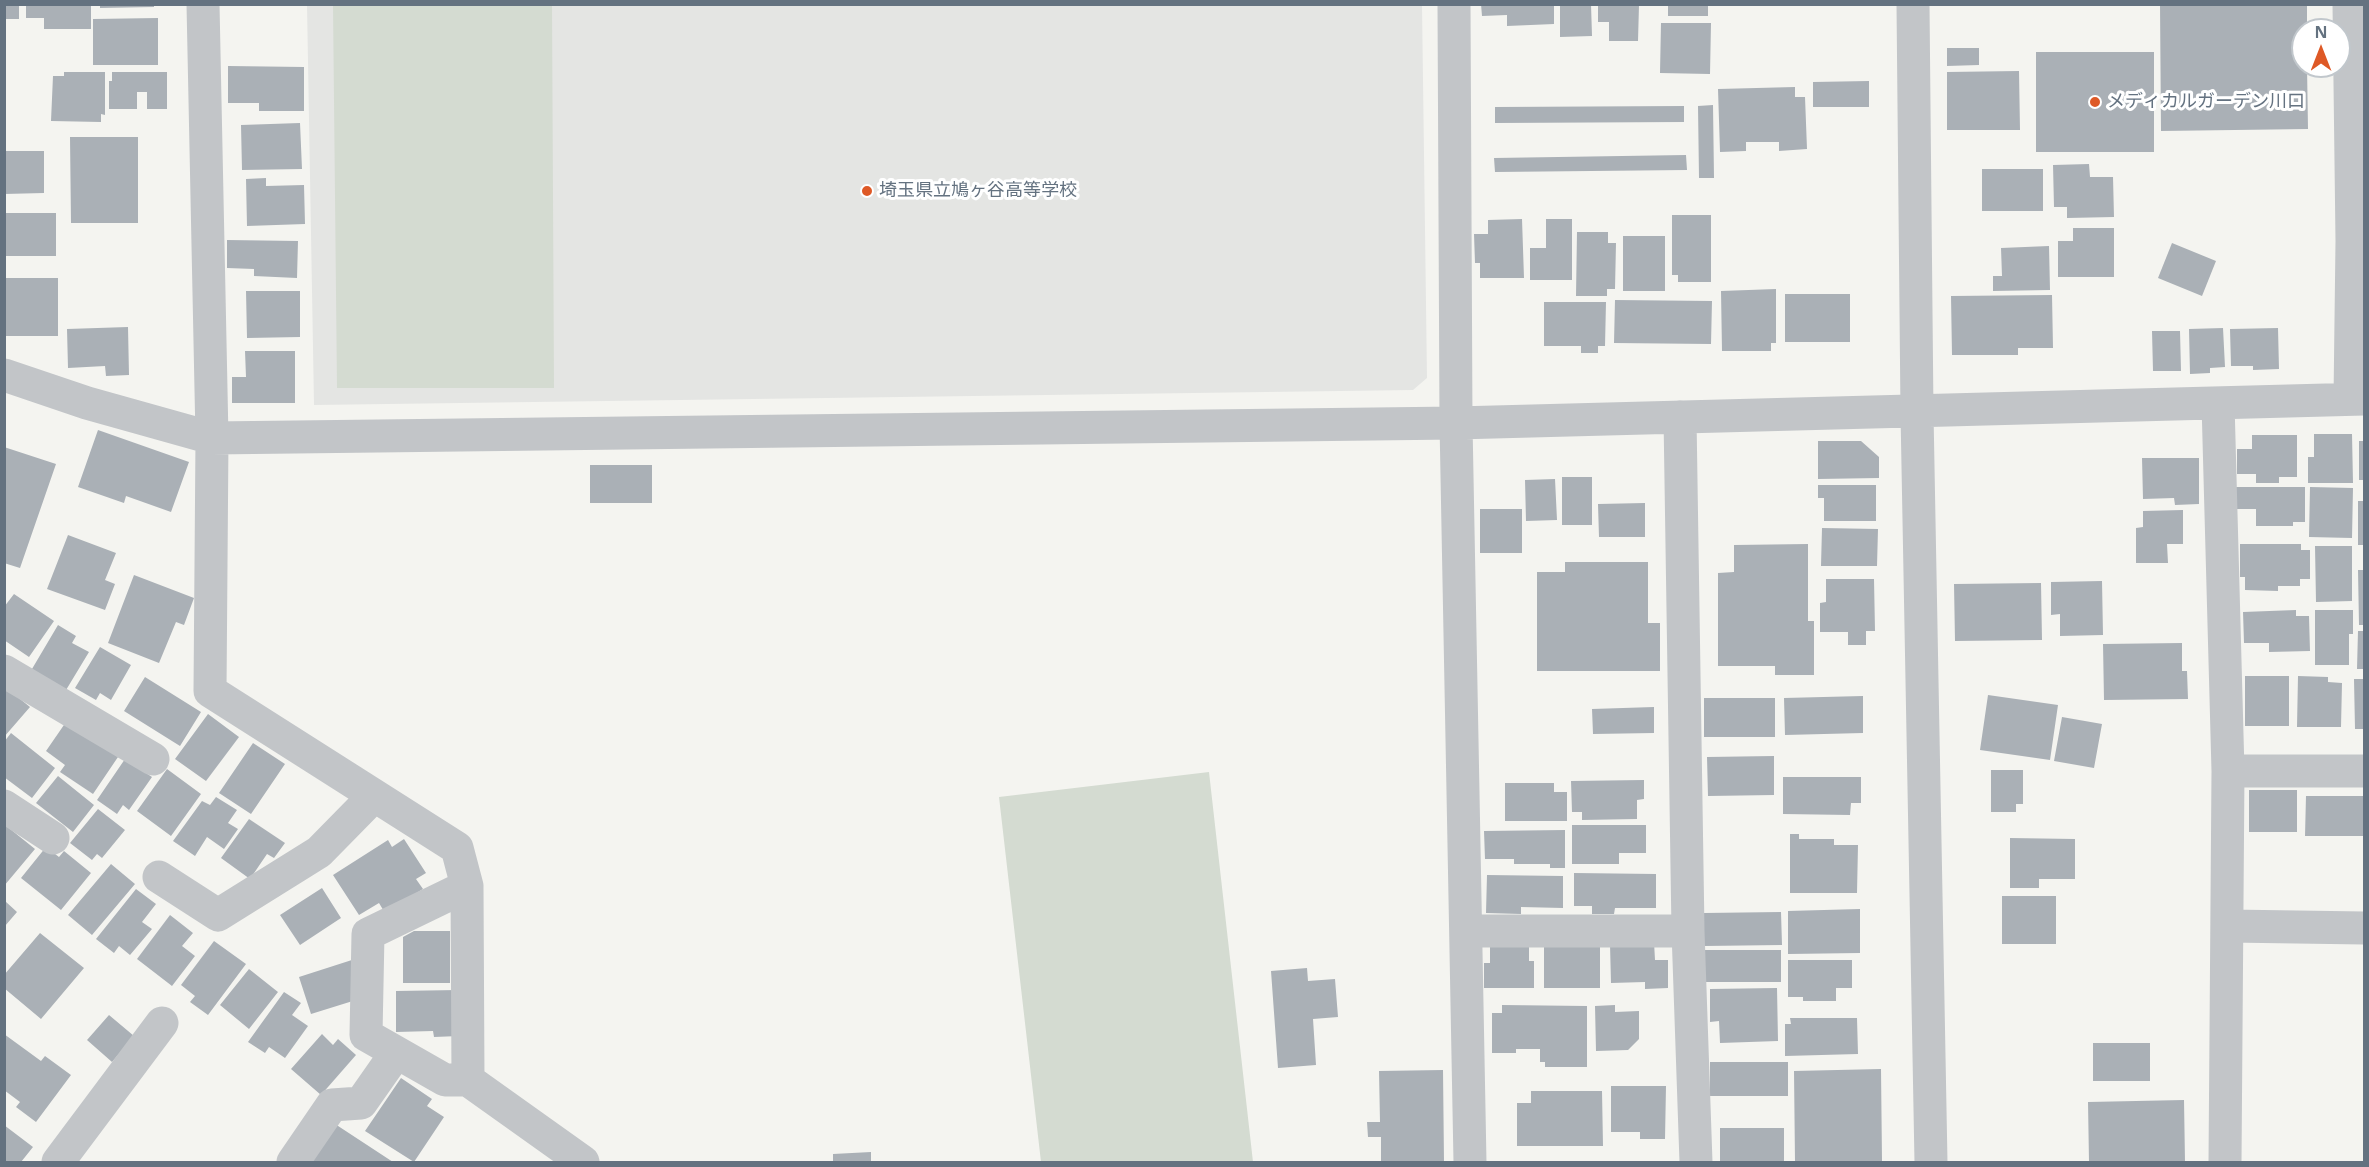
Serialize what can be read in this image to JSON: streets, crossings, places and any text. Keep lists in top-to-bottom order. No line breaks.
{"places":["メディカルガーデン川口","埼玉県立鳩ヶ谷高等学校"],"north":"top"}
